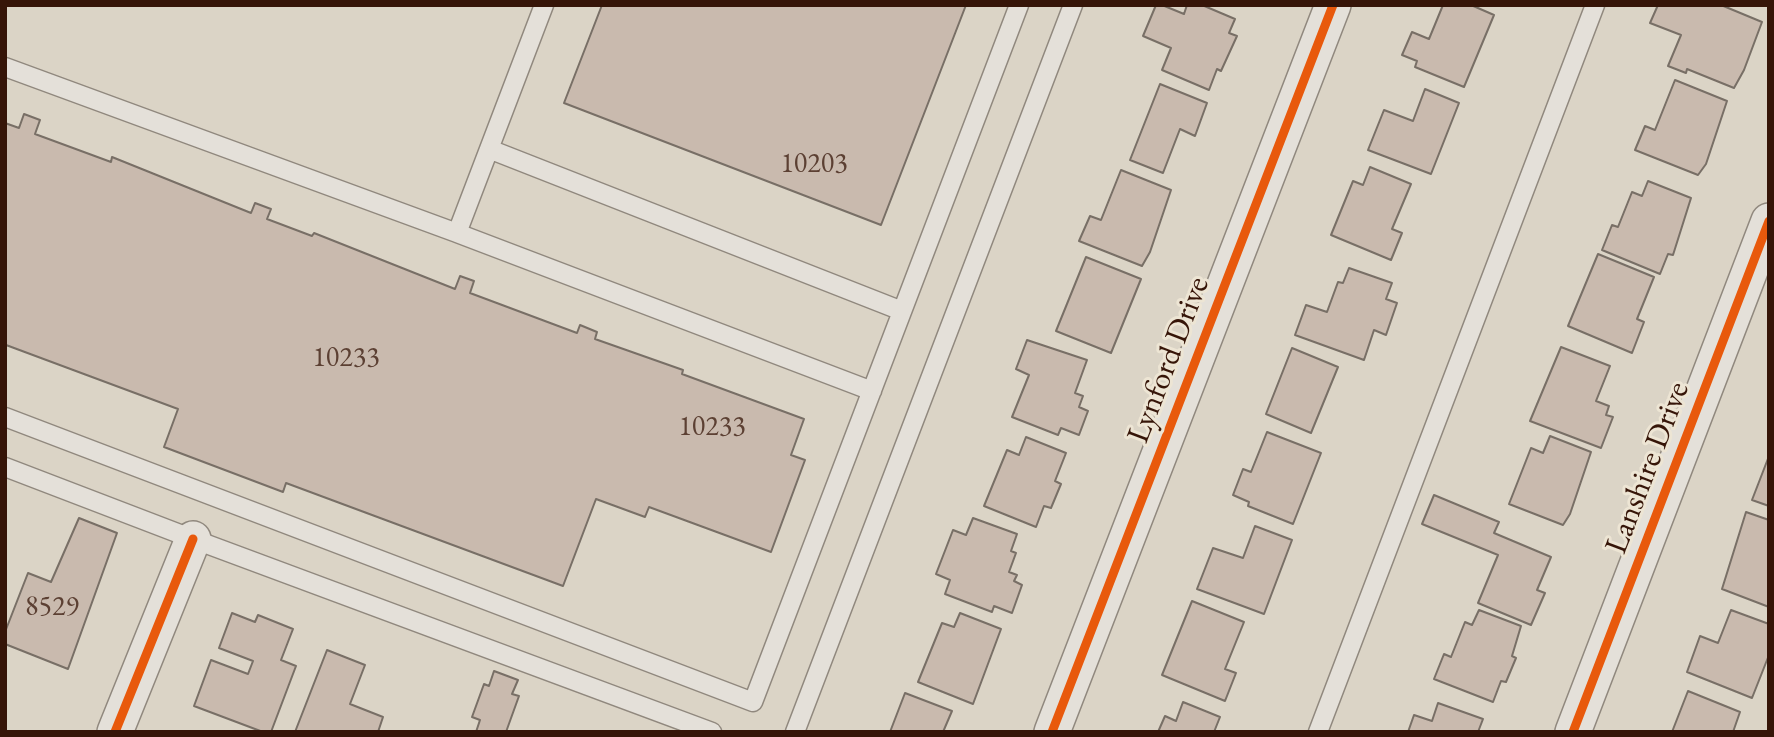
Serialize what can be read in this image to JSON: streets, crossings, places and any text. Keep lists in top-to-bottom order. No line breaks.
{"streets":{"street":["Lynford Drive","Lanshire Drive"]},"house_numbers":["10203","10233","10233","8529"]}
